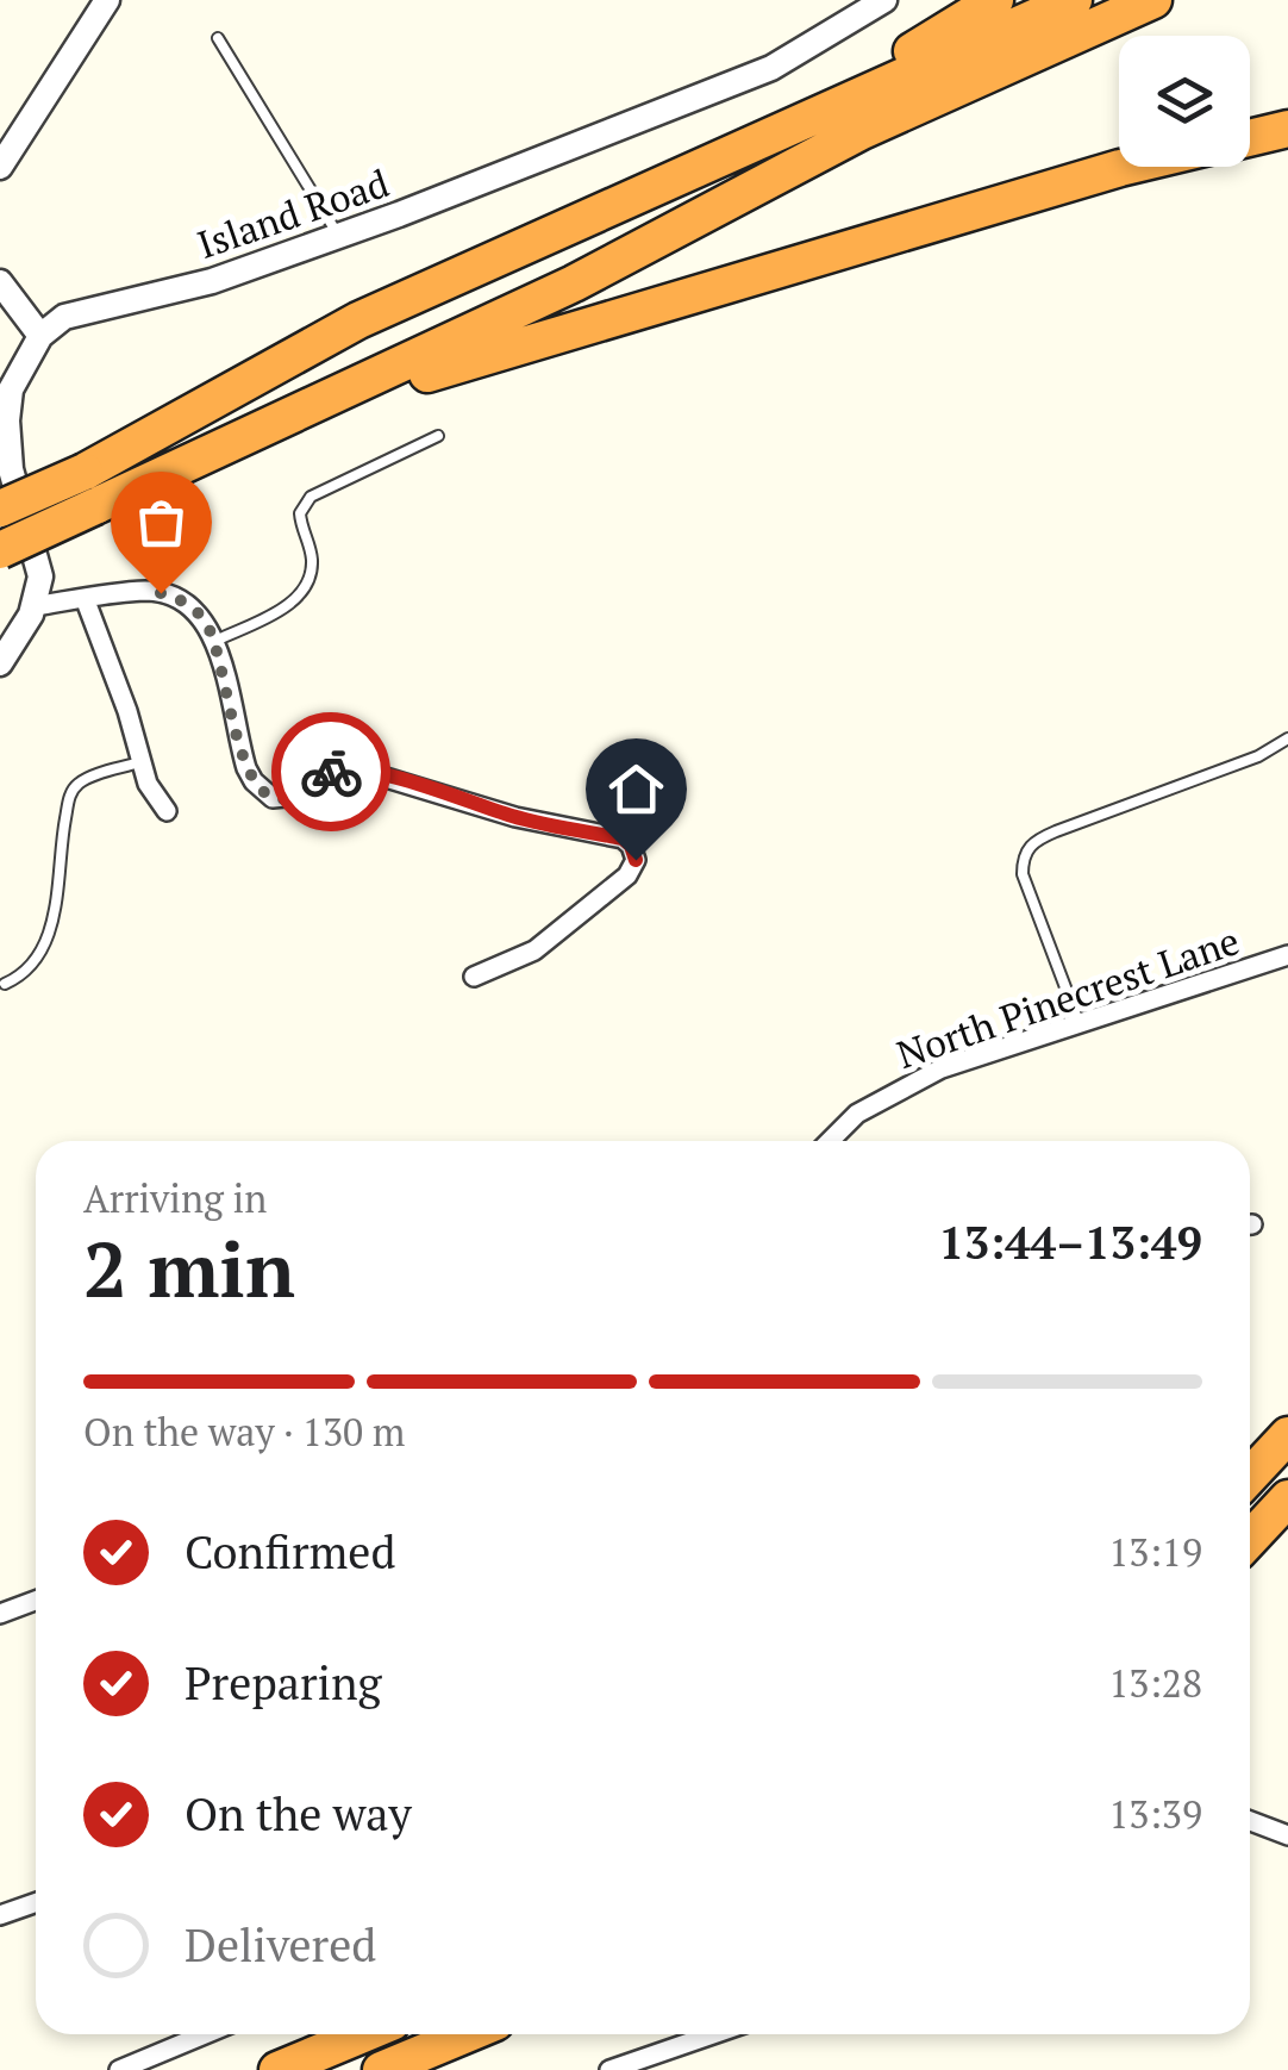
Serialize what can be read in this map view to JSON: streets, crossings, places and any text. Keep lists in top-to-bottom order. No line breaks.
{"streets":{"street":["Island Road","North Pinecrest Lane"]},"page":{"heading":["2 min","Arriving in","13:44–13:49"],"bar":"On the way · 130 m","list":[["Confirmed","13:19"],["Preparing","13:28"],["On the way","13:39"],"Delivered"]}}
